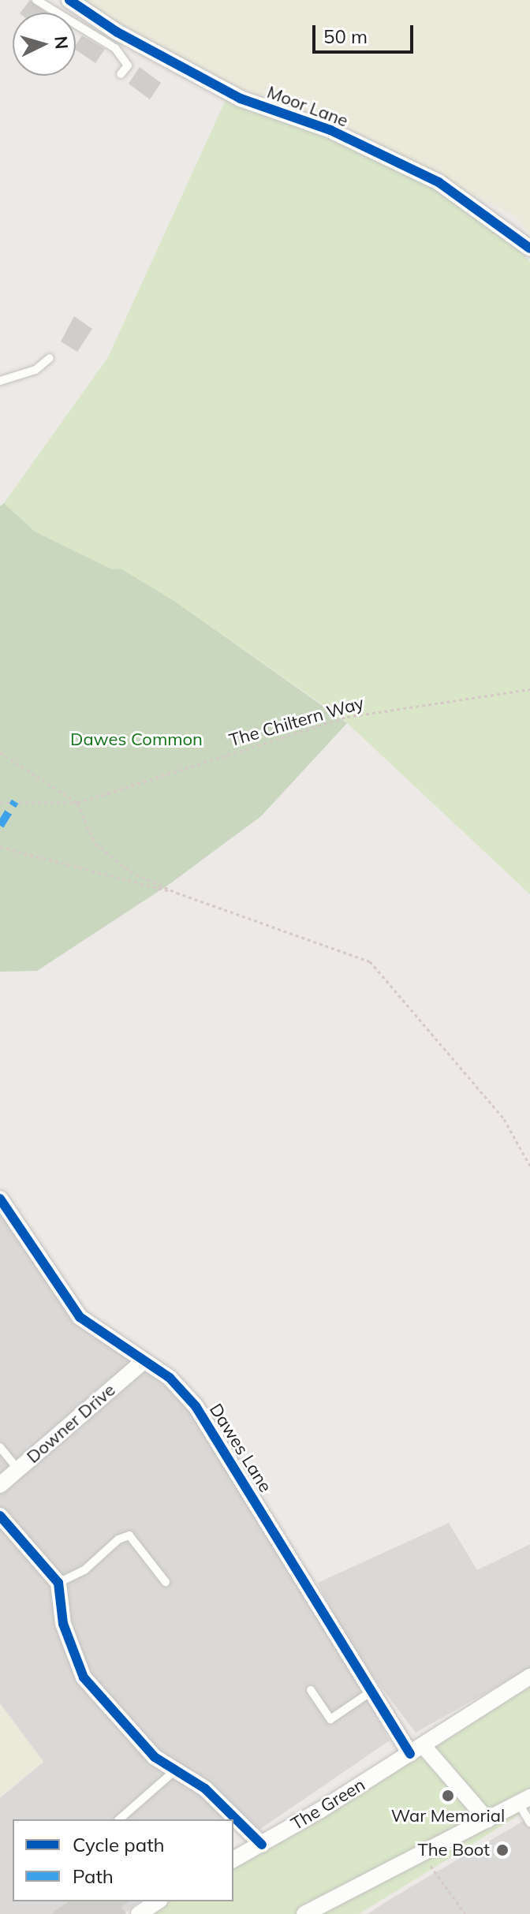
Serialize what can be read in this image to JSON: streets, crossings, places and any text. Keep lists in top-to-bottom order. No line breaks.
{"streets":{"street":["Moor Lane","Downer Drive","Dawes Lane","The Green"],"path":["The Chiltern Way"]},"crossings":[["Downer Drive","Dawes Lane"],["Dawes Lane","The Green"]],"parks":["Dawes Common"],"places":["War Memorial","The Boot"],"legend":["Cycle path","Path"],"scale_bar":"50 m","north":"right"}
